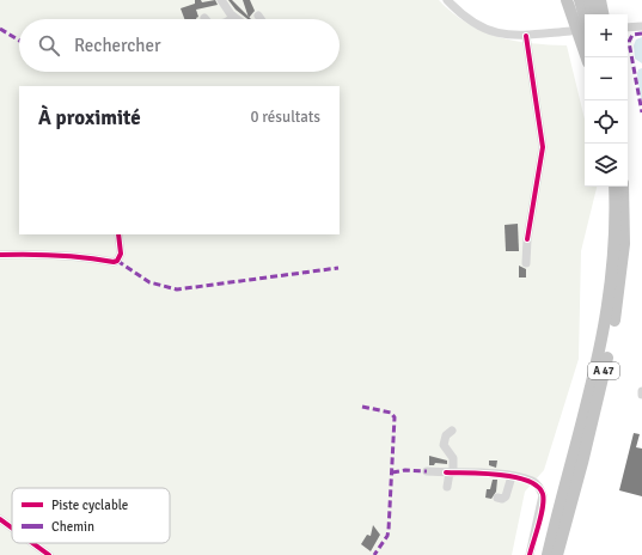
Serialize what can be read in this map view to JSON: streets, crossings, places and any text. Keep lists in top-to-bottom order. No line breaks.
{"streets":{"highway":["A 47"]},"legend":["Piste cyclable","Chemin"],"page":{"map_buttons":["+","−"],"search":"Rechercher","heading":["À proximité","0 résultats"]}}
